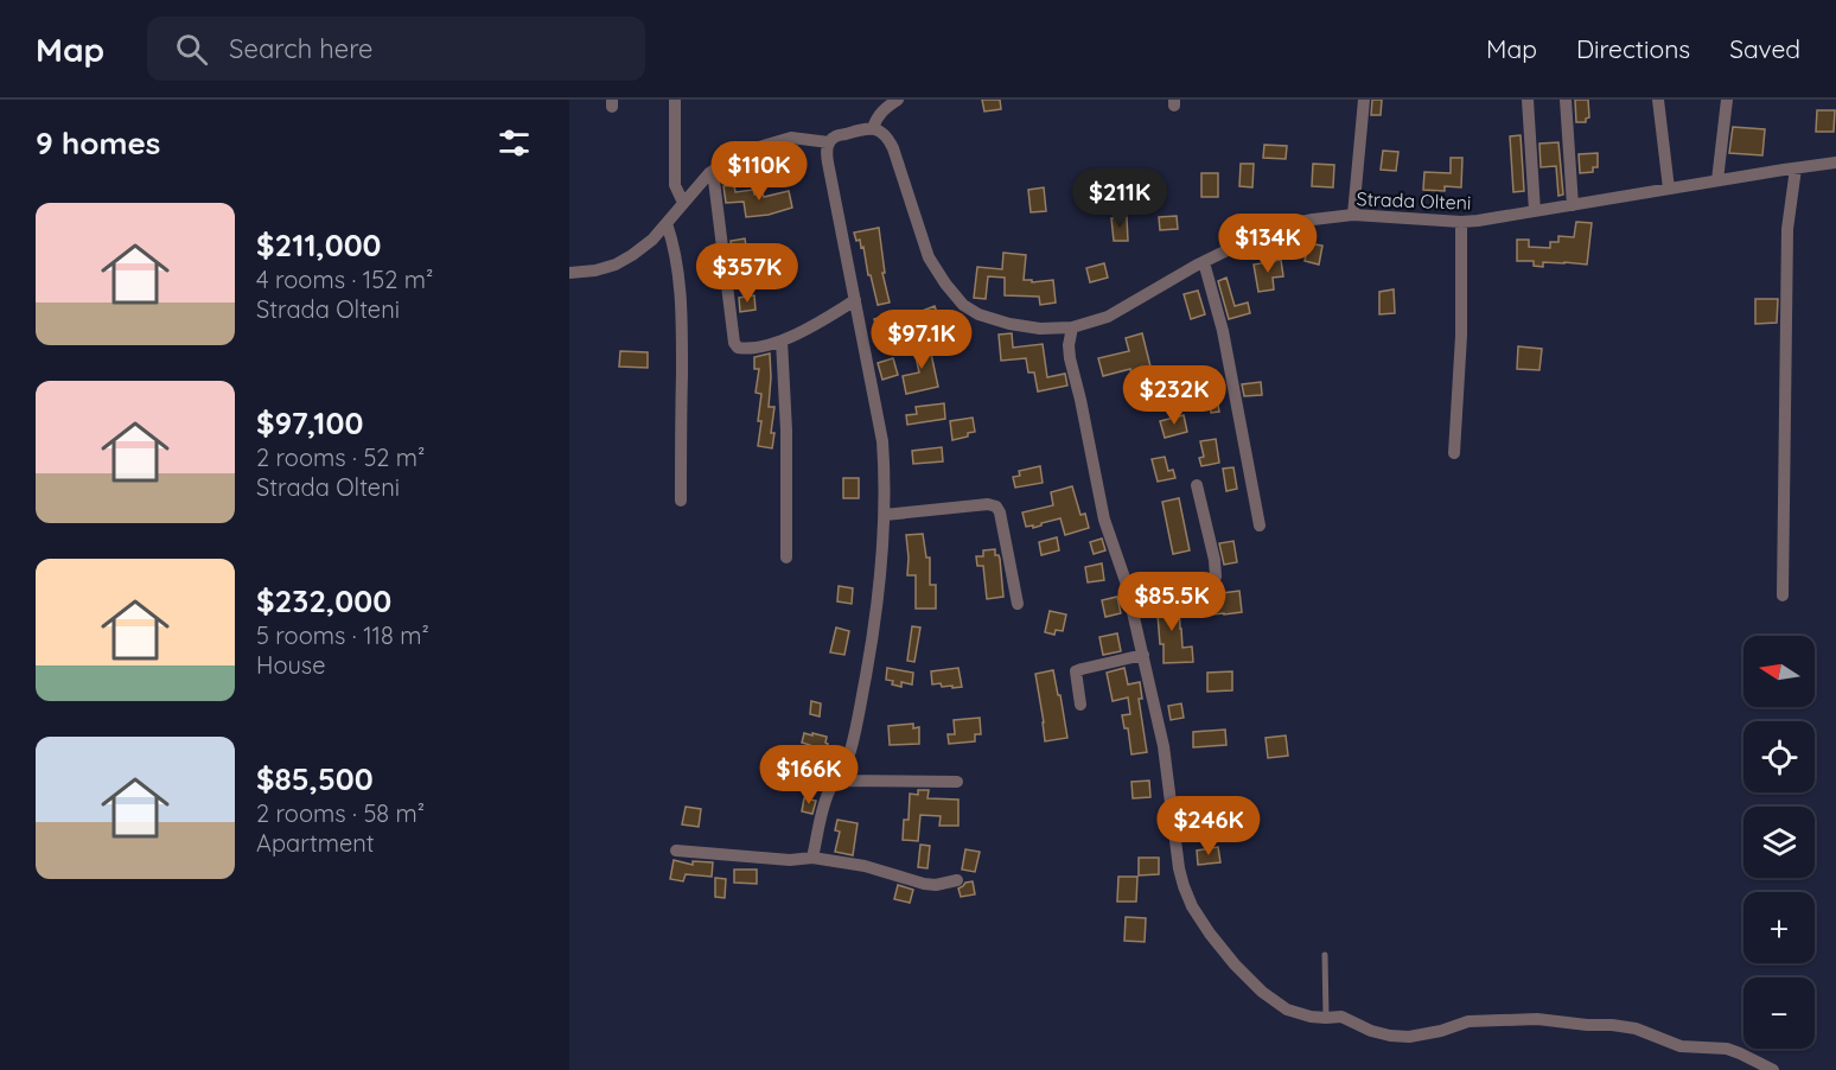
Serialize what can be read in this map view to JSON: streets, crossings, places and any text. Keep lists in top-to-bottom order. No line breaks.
{"streets":{"street":["Strada Olteni"]},"north":"left","page":{"header":"Map","search":"Search here","nav":["Map","Directions","Saved"],"heading":"9 homes","price":["$110K","$211K","$134K","$357K","$97.1K","$232K","$85.5K","$166K","$246K"],"list":[{"name":"$211,000","note":"4 rooms · 152 m² · Strada Olteni"},{"name":"$97,100","note":"2 rooms · 52 m² · Strada Olteni"},{"name":"$232,000","note":"5 rooms · 118 m² · House"},{"name":"$85,500","note":"2 rooms · 58 m² · Apartment"}],"map_buttons":["+","−"]}}
